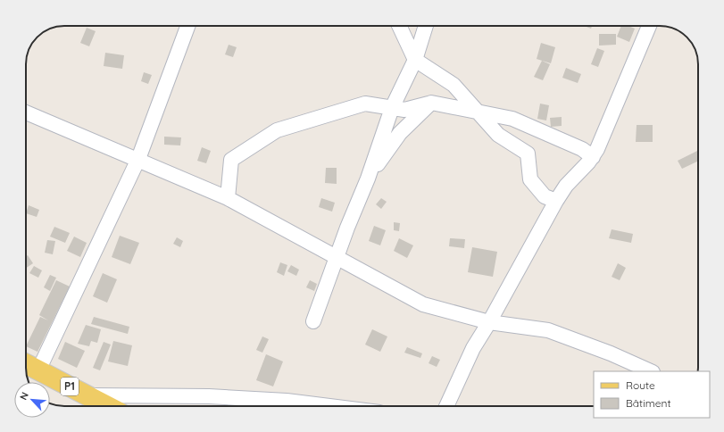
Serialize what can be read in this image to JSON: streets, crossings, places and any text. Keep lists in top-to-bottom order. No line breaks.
{"streets":{"main road":["P1"]},"legend":["Route","Bâtiment"],"north":"top left"}
